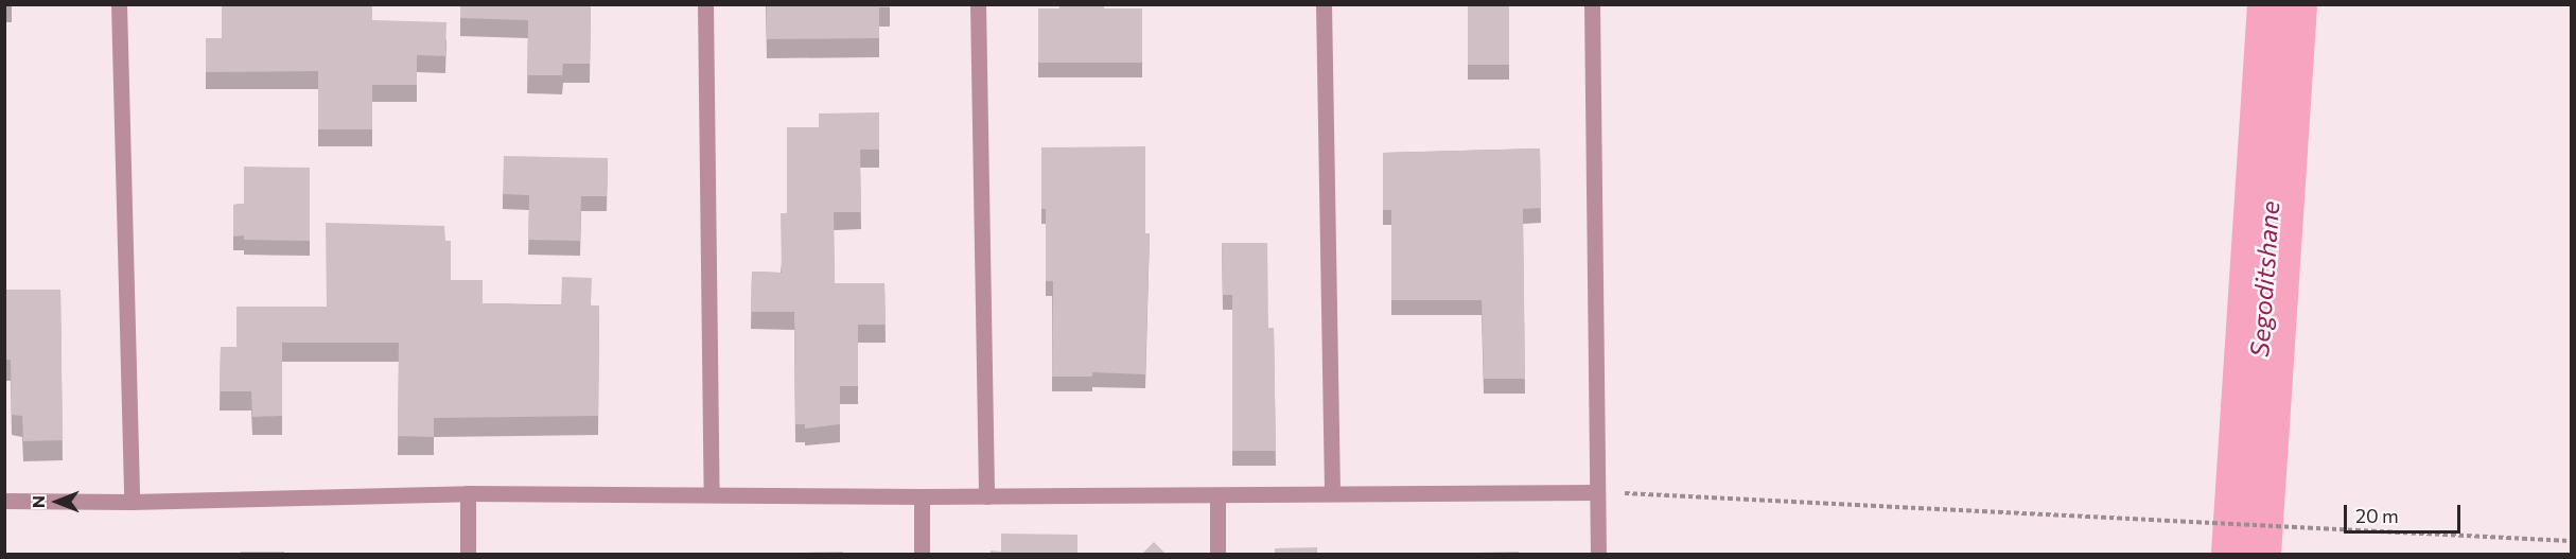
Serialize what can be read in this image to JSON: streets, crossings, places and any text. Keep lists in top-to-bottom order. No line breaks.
{"water":["Segoditshane"],"scale_bar":"20 m","north":"left"}
